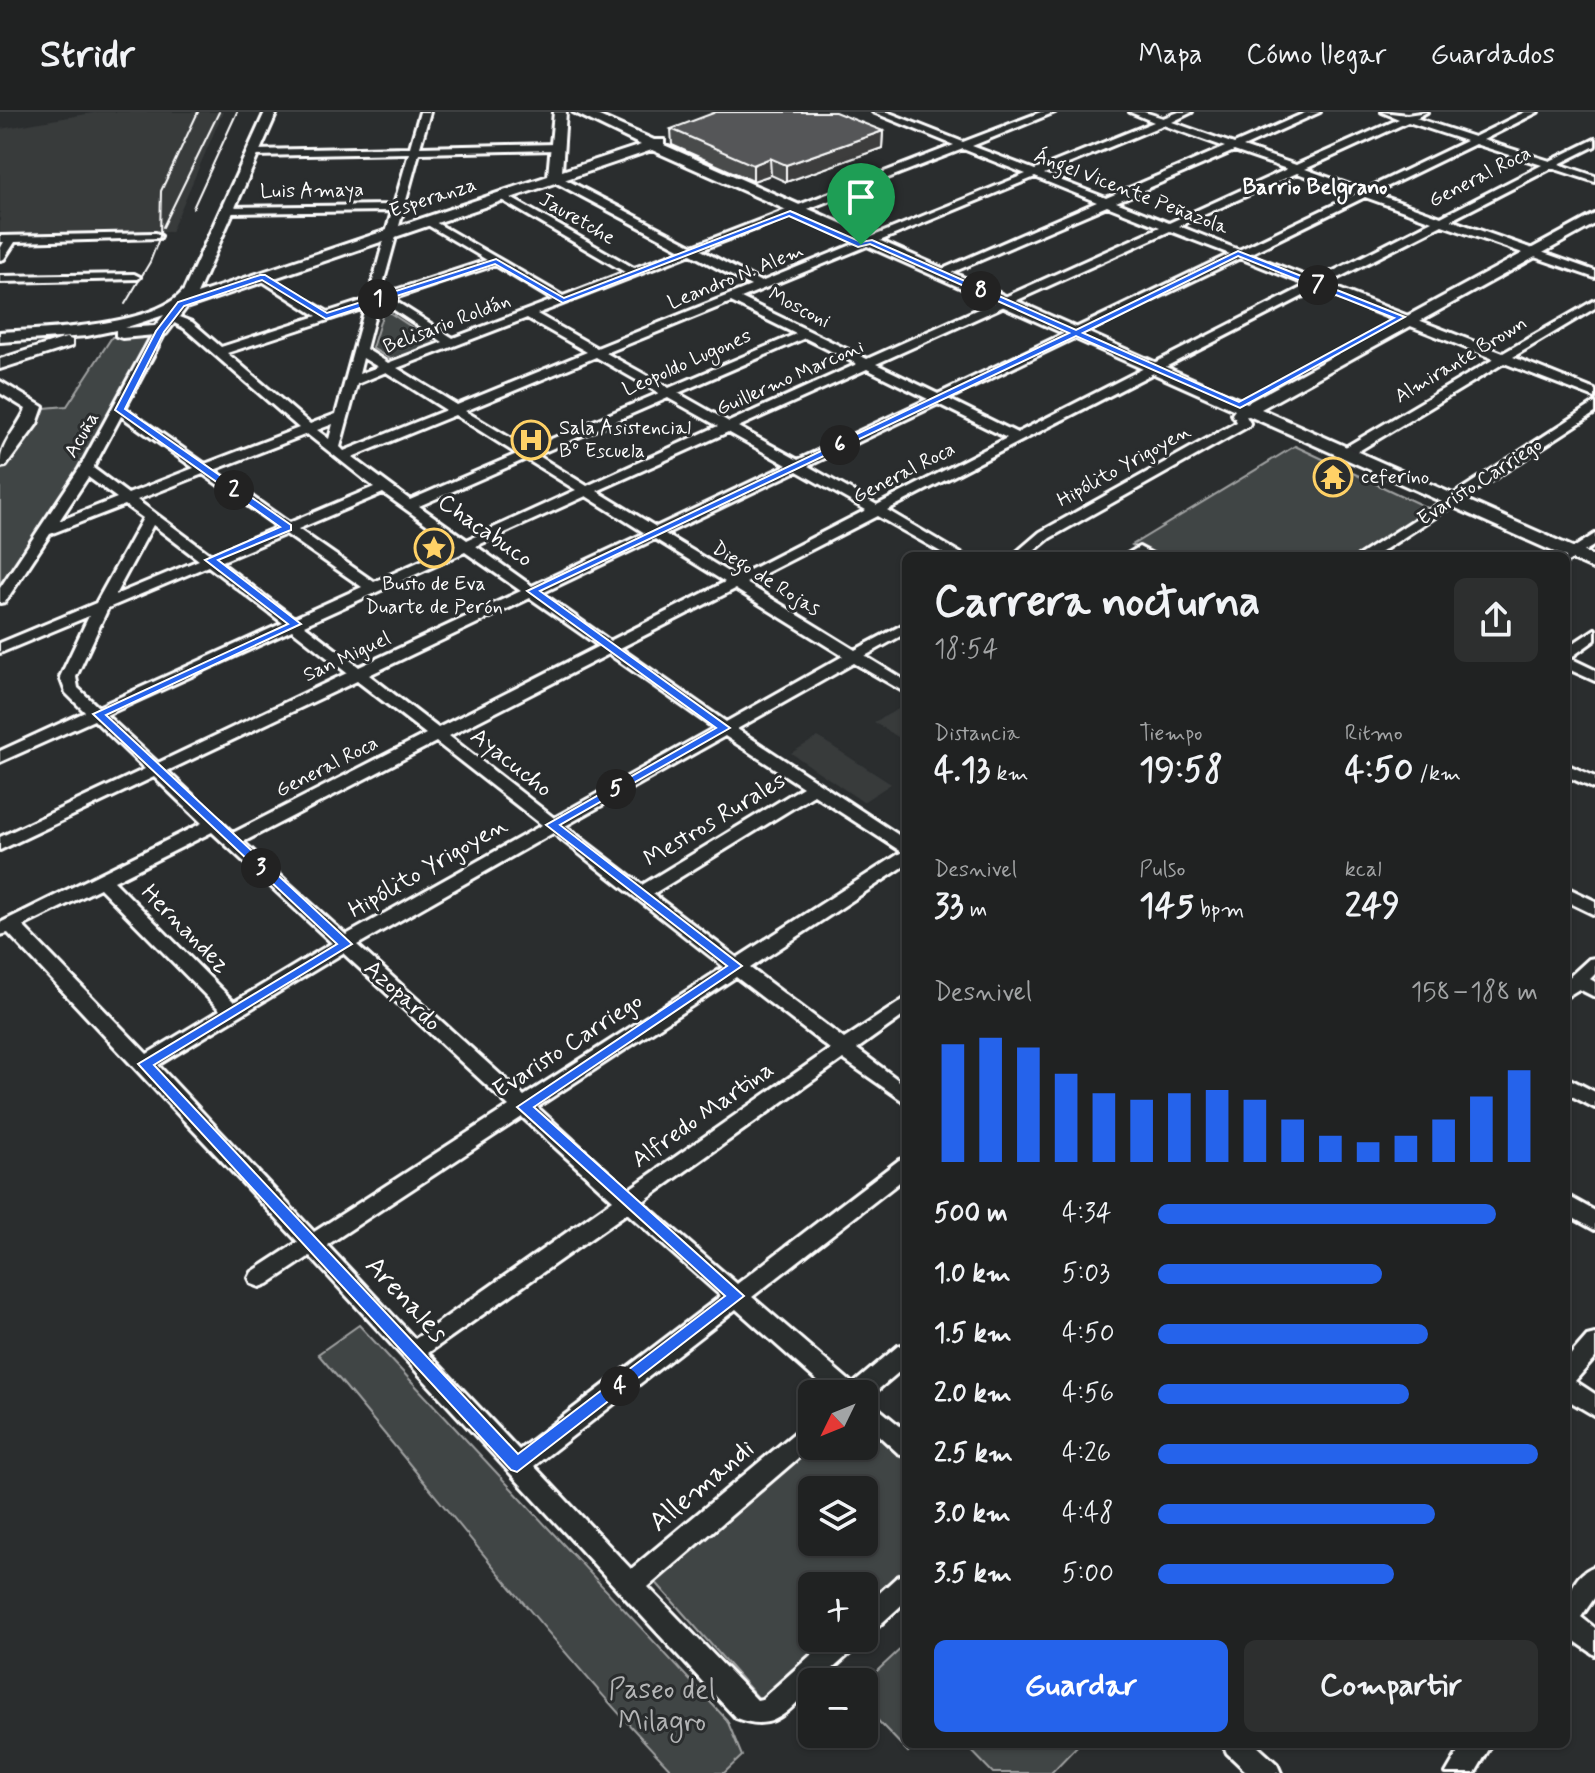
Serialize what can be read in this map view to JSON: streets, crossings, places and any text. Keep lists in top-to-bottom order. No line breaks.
{"streets":{"main road":["Esperanza","Acuña"],"street":["General Roca","Luis Amaya","Ángel Vicente Peñazola","Jauretche","Leandro N. Alem","Mosconi","Belisario Roldán","Almirante Brown","Leopoldo Lugones","Guillermo Marconi","Hipólito Yrigoyen","Evaristo Carriego","Chacabuco","Diego de Rojas","San Miguel","Ayacucho","Mestros Rurales","Hernandez","Azopardo","Alfredo Martina","Arenales","Allemandi"]},"crossings":[["General Roca","Ángel Vicente Peñazola"],["General Roca","Mosconi"],["General Roca","Chacabuco"],["General Roca","Diego de Rojas"],["General Roca","Ayacucho"],["General Roca","Azopardo"],["Luis Amaya","Acuña"],["Ángel Vicente Peñazola","Leandro N. Alem"],["Ángel Vicente Peñazola","Belisario Roldán"],["Ángel Vicente Peñazola","Almirante Brown"],["Ángel Vicente Peñazola","Guillermo Marconi"],["Ángel Vicente Peñazola","San Miguel"],["Esperanza","Jauretche"],["Esperanza","Mosconi"],["Esperanza","Acuña"],["Jauretche","Belisario Roldán"],["Leandro N. Alem","Mosconi"],["Leandro N. Alem","Chacabuco"],["Leandro N. Alem","Diego de Rojas"],["Mosconi","Belisario Roldán"],["Mosconi","Leopoldo Lugones"],["Mosconi","Guillermo Marconi"],["Mosconi","San Miguel"],["Belisario Roldán","Diego de Rojas"],["Leopoldo Lugones","Chacabuco"],["Leopoldo Lugones","Diego de Rojas"],["Guillermo Marconi","Chacabuco"],["Guillermo Marconi","Diego de Rojas"],["Guillermo Marconi","Ayacucho"],["Guillermo Marconi","Azopardo"],["Acuña","Chacabuco"],["Acuña","Ayacucho"],["Hipólito Yrigoyen","Chacabuco"],["Hipólito Yrigoyen","Diego de Rojas"],["Hipólito Yrigoyen","Ayacucho"],["Hipólito Yrigoyen","Hernandez"],["Hipólito Yrigoyen","Azopardo"],["Hipólito Yrigoyen","Arenales"],["Evaristo Carriego","Ayacucho"],["Evaristo Carriego","Azopardo"],["Evaristo Carriego","Arenales"],["Chacabuco","San Miguel"],["Chacabuco","Mestros Rurales"],["Diego de Rojas","San Miguel"],["San Miguel","Ayacucho"],["San Miguel","Azopardo"],["Ayacucho","Mestros Rurales"],["Ayacucho","Azopardo"],["Ayacucho","Alfredo Martina"],["Azopardo","Alfredo Martina"],["Alfredo Martina","Arenales"],["Arenales","Allemandi"]],"districts":["Barrio Belgrano"],"parks":["Paseo del Milagro"],"places":{"hospital":["Sala Asistencial Bº Escuela"],"temple":["ceferino"],"place":["Busto de Eva Duarte de Perón"]},"north":"bottom left","page":{"header":"Stridr","nav":["Mapa","Cómo llegar","Guardados"],"pins":["7","8","1","6","2","5","3","4"],"heading":["Carrera nocturna","18:54"],"stats":[["Distancia","4.13 km"],["Tiempo","19:58"],["Ritmo","4:50 /km"],["Desnivel","33 m"],["Pulso","145 bpm"],["kcal","249"]],"chart":["Desnivel","158–188 m"],"list":[{"name":"500 m","note":"4:34"},{"name":"1.0 km","note":"5:03"},{"name":"1.5 km","note":"4:50"},{"name":"2.0 km","note":"4:56"},{"name":"2.5 km","note":"4:26"},{"name":"3.0 km","note":"4:48"},{"name":"3.5 km","note":"5:00"}],"map_buttons":["+","−"],"buttons":["Guardar","Compartir"]}}
